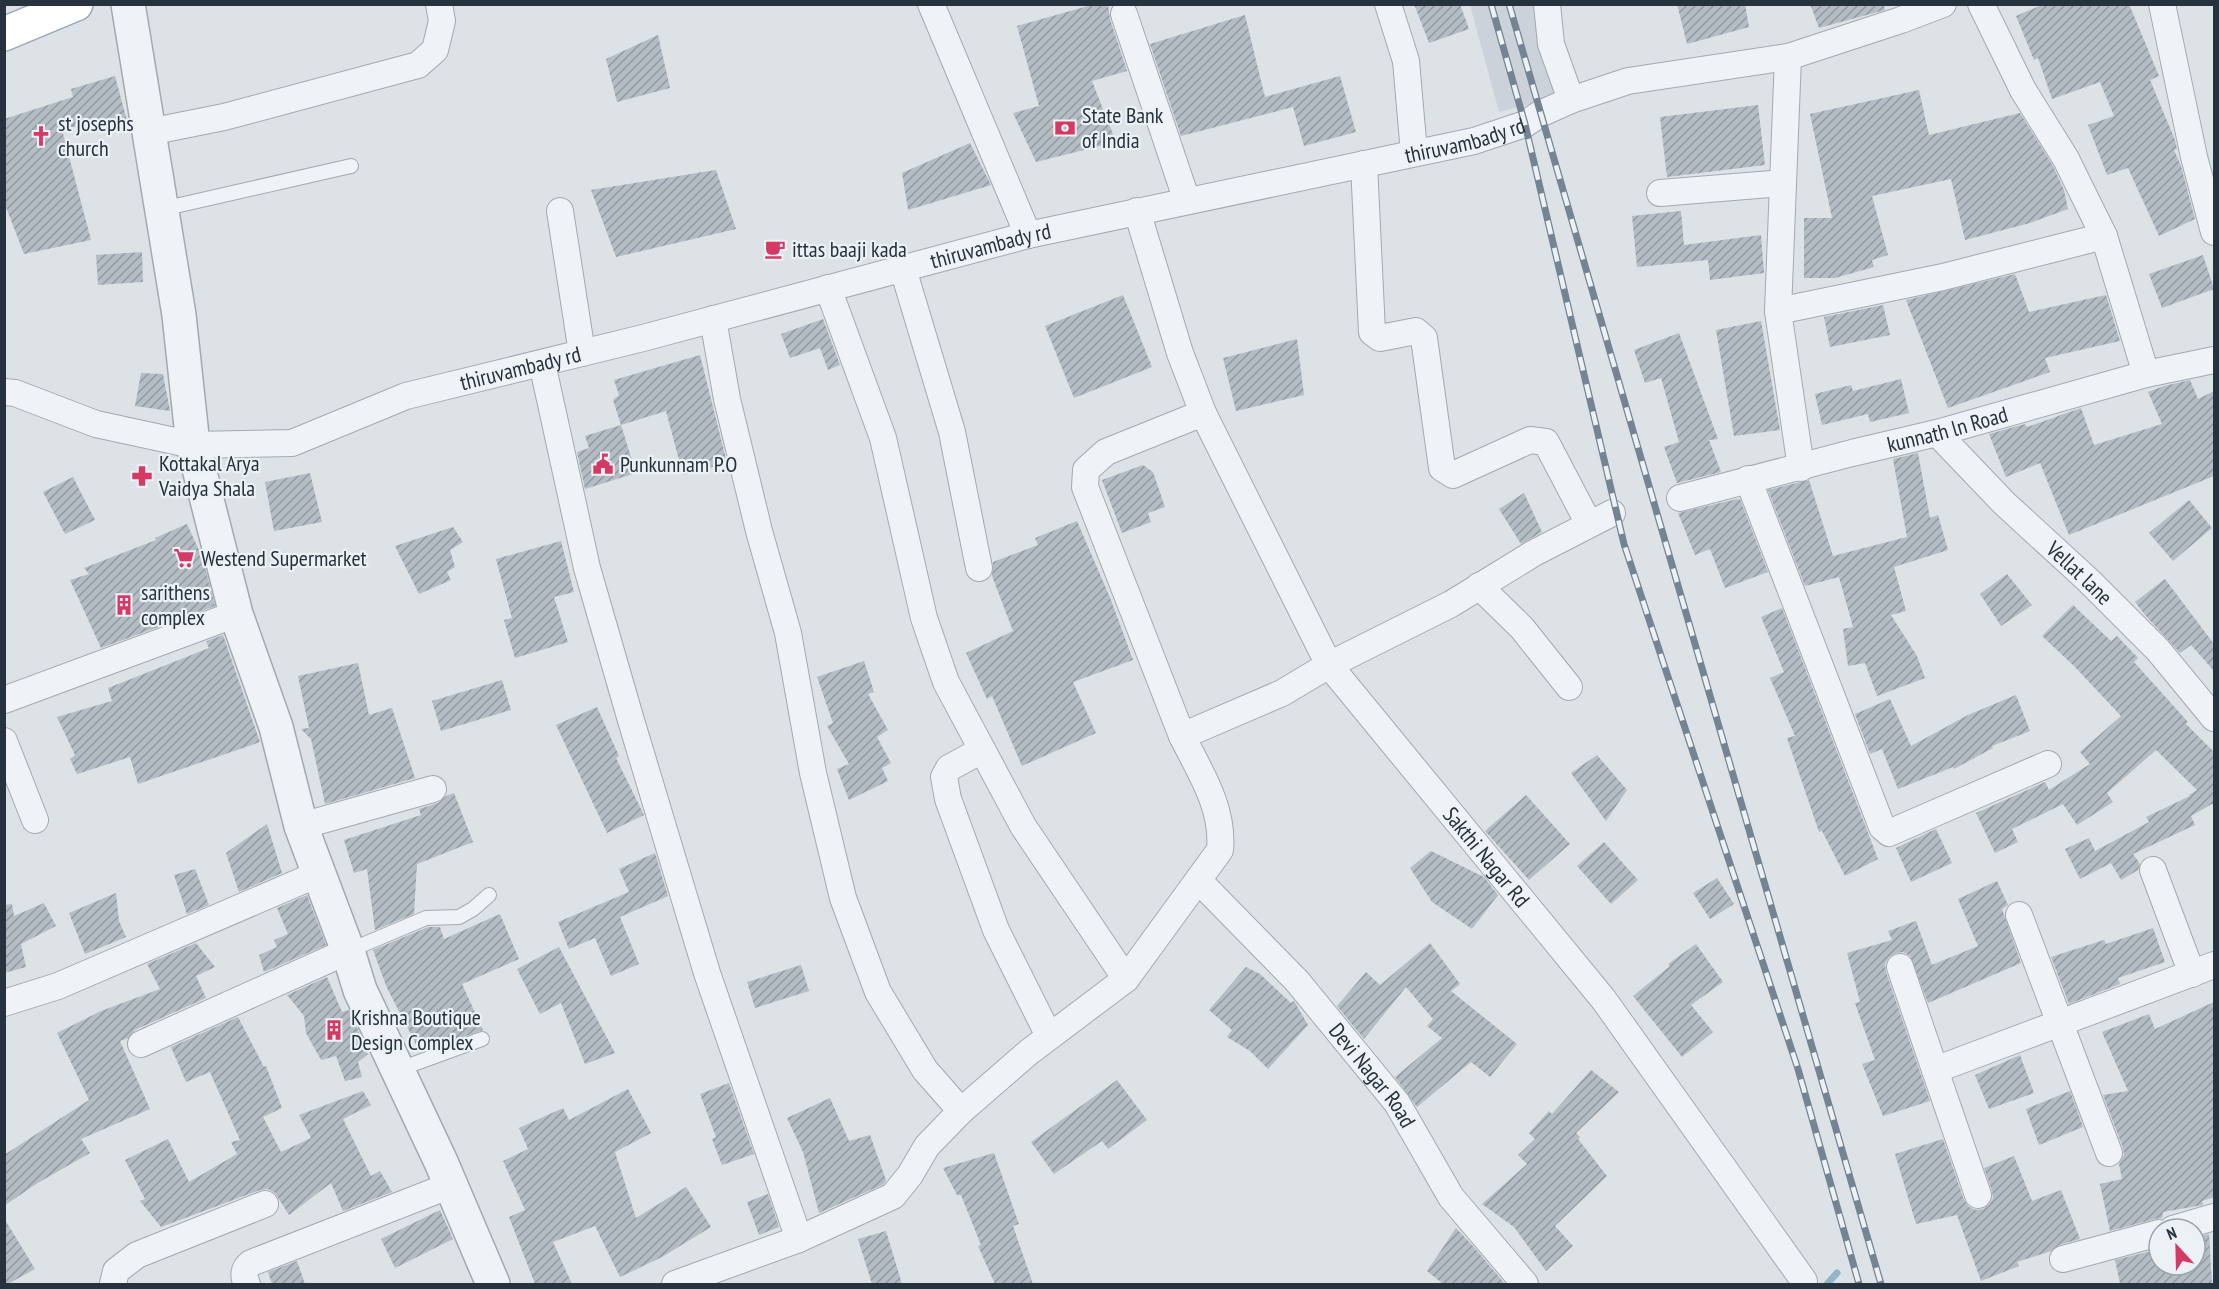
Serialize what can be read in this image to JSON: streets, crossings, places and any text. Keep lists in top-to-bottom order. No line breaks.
{"streets":{"street":["thiruvambady rd","kunnath ln Road","Vellat lane","Sakthi Nagar Rd","Devi Nagar Road"]},"crossings":[["thiruvambady rd","Sakthi Nagar Rd"],["kunnath ln Road","Vellat lane"]],"places":{"bank":["State Bank of India"],"church":["st josephs church"],"cafe":["ittas baaji kada"],"public building":["Punkunnam P.O"],"pharmacy":["Kottakal Arya Vaidya Shala"],"supermarket":["Westend Supermarket"],"building":["sarithens complex","Krishna Boutique Design Complex"]},"north":"top"}
